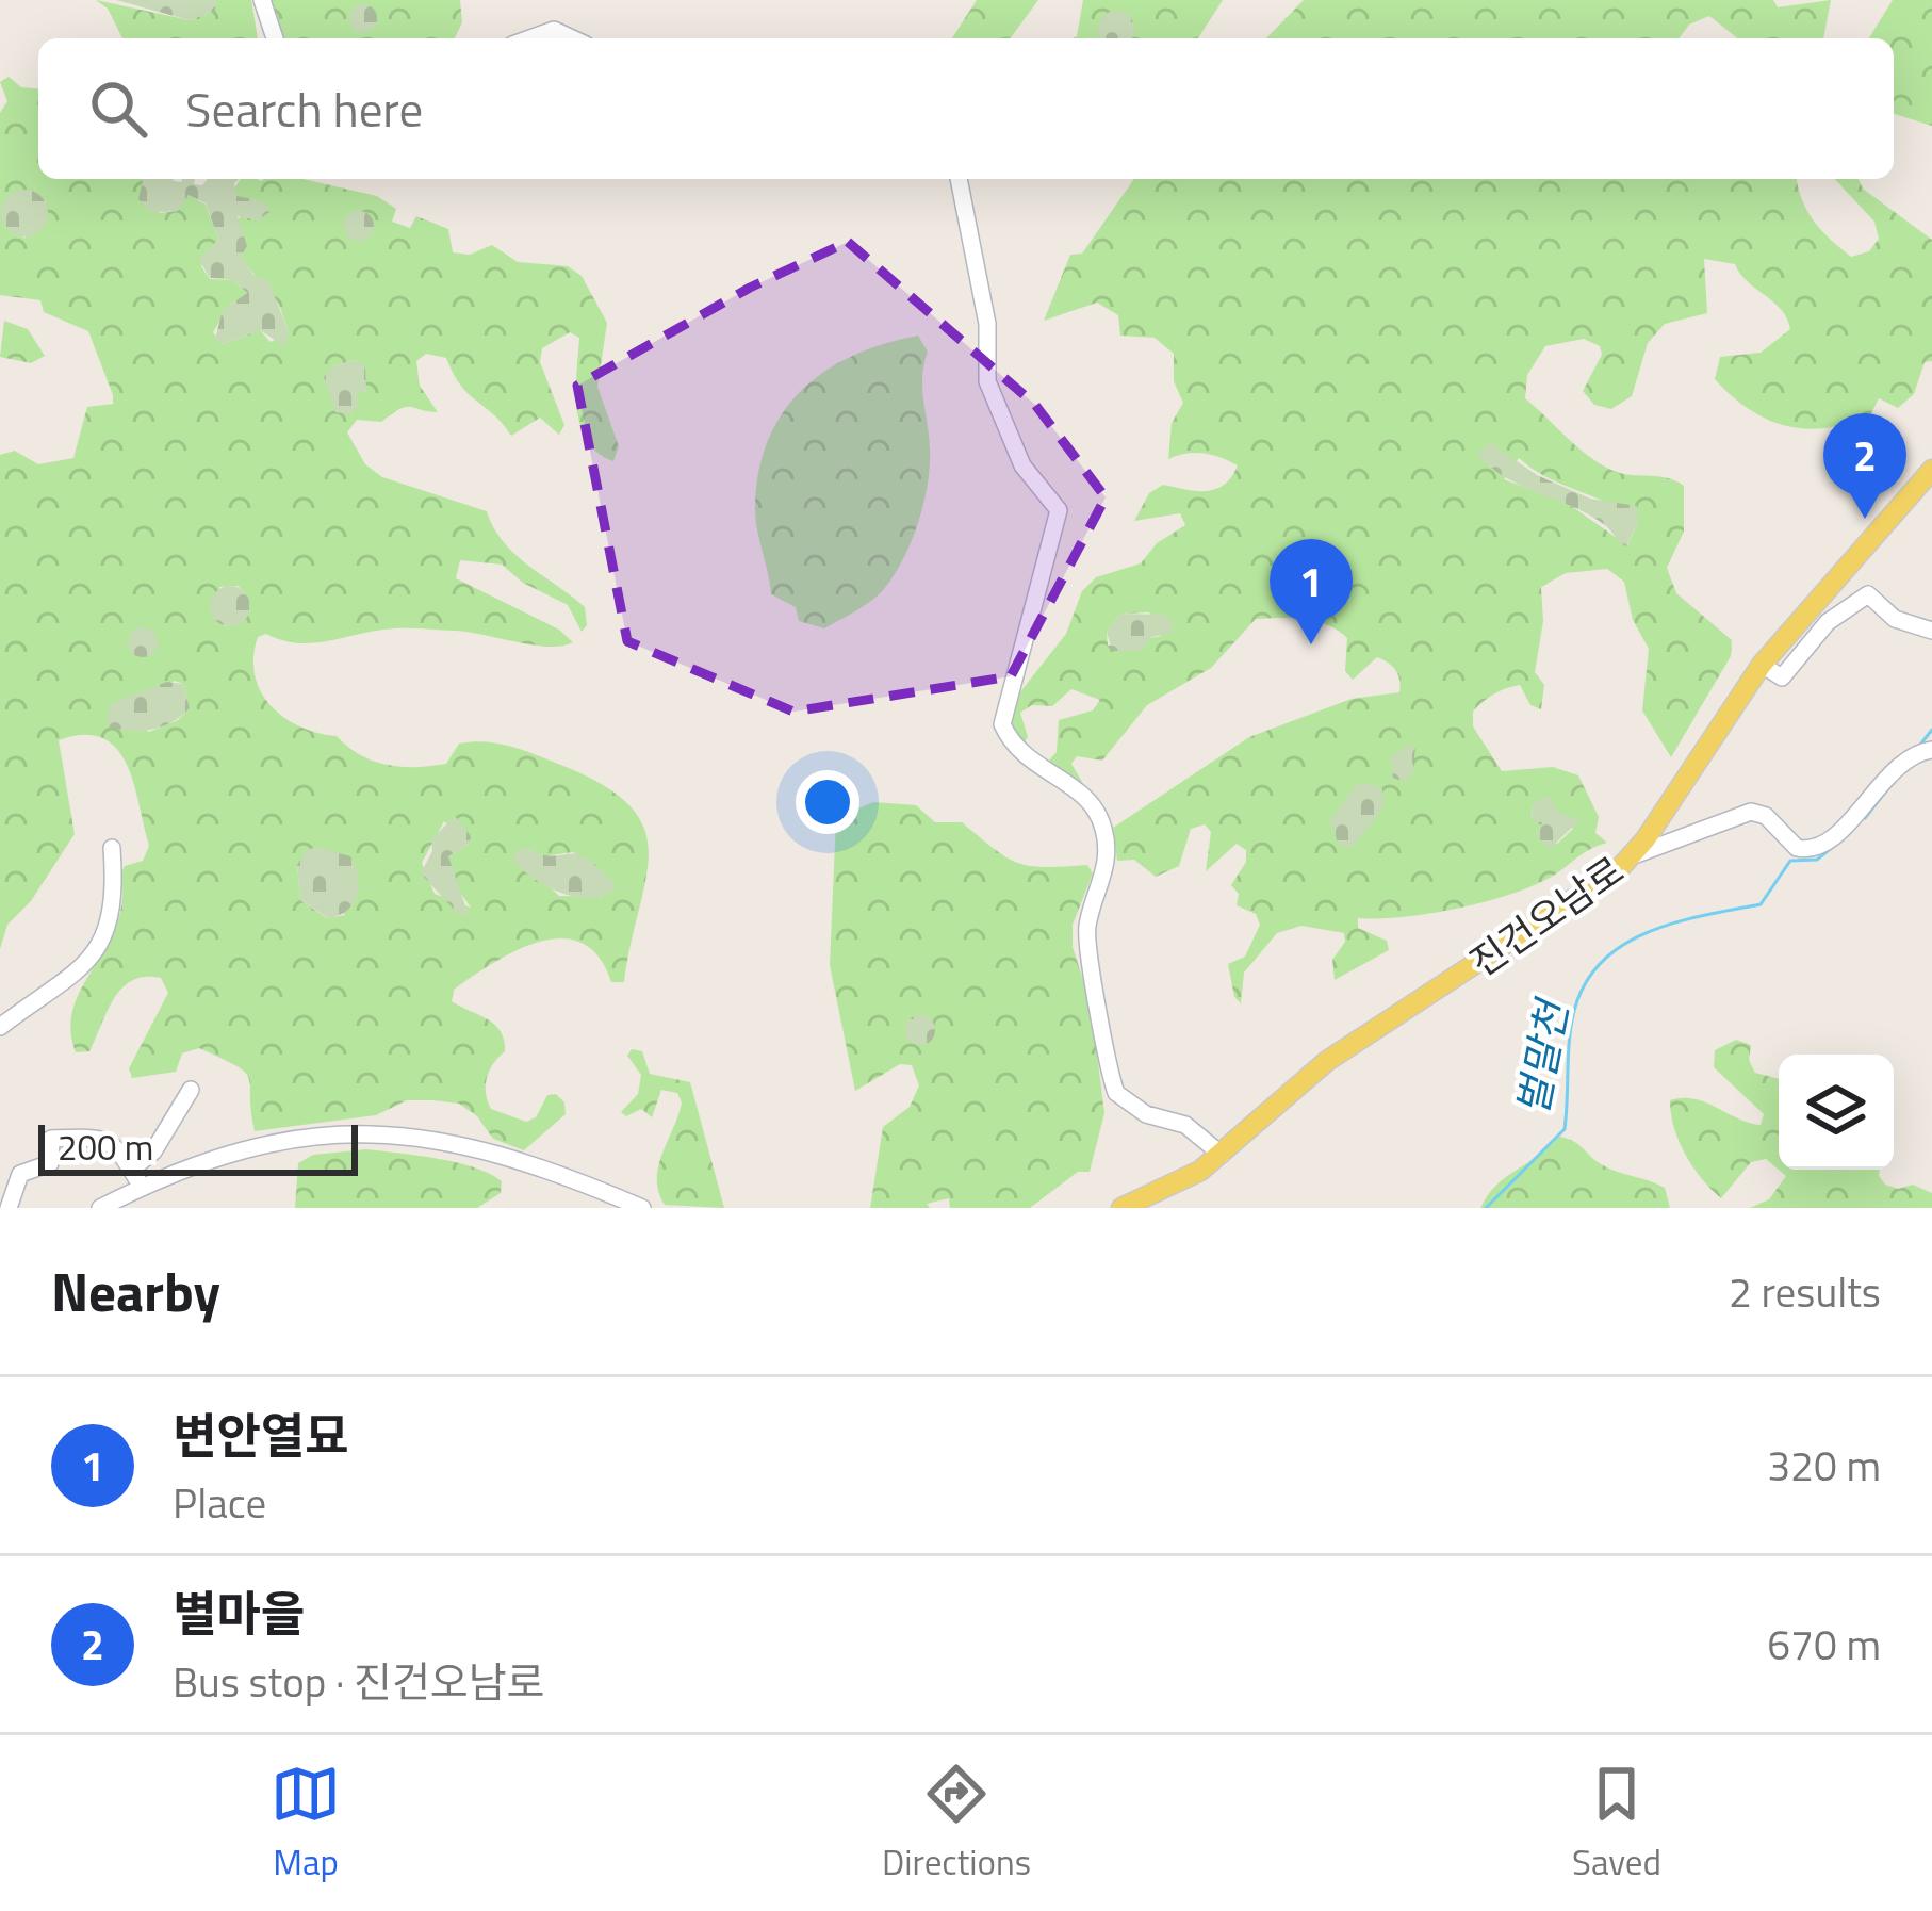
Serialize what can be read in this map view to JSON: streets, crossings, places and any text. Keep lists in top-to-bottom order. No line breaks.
{"streets":{"main road":["진건오남로"]},"water":["벌말천"],"scale_bar":"200 m","page":{"search":"Search here","pins":["2","1"],"scale":"200 m","heading":["Nearby","2 results"],"list":[{"mark":"1","name":"변안열묘","note":"Place","value":"320 m"},{"mark":"2","name":"별마을","note":"Bus stop · 진건오남로","value":"670 m"}],"nav":["Map","Directions","Saved"]}}
